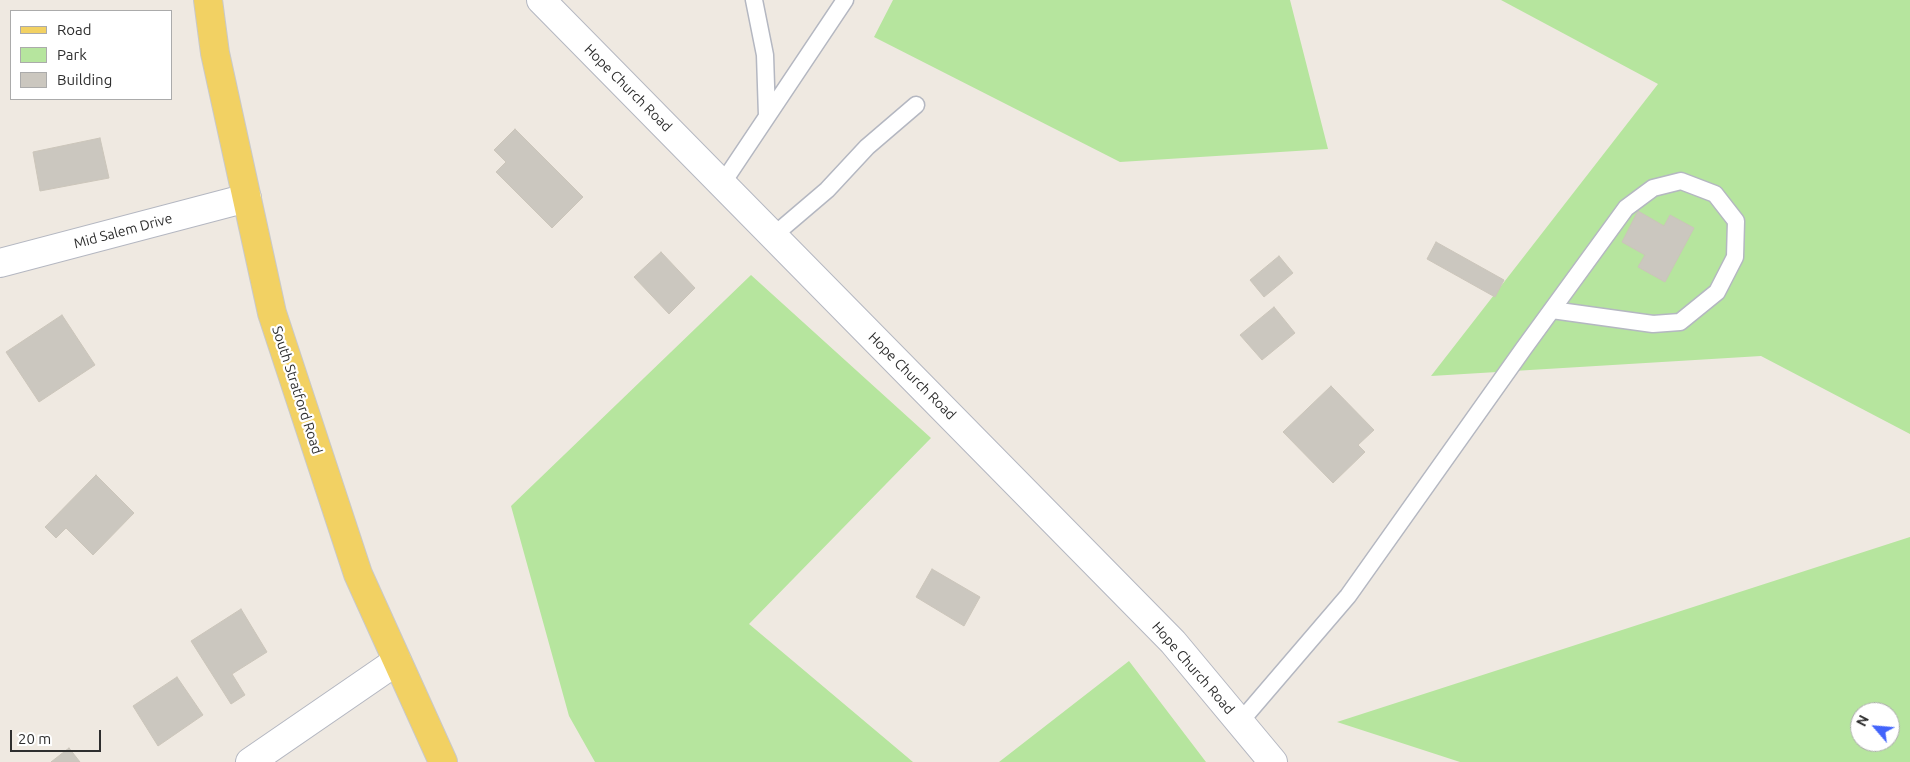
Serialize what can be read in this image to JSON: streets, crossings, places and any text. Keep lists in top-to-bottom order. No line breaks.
{"streets":{"main road":["South Stratford Road"],"street":["Hope Church Road","Mid Salem Drive"]},"crossings":[["Mid Salem Drive","South Stratford Road"]],"legend":["Road","Park","Building"],"scale_bar":"20 m","north":"top left"}
